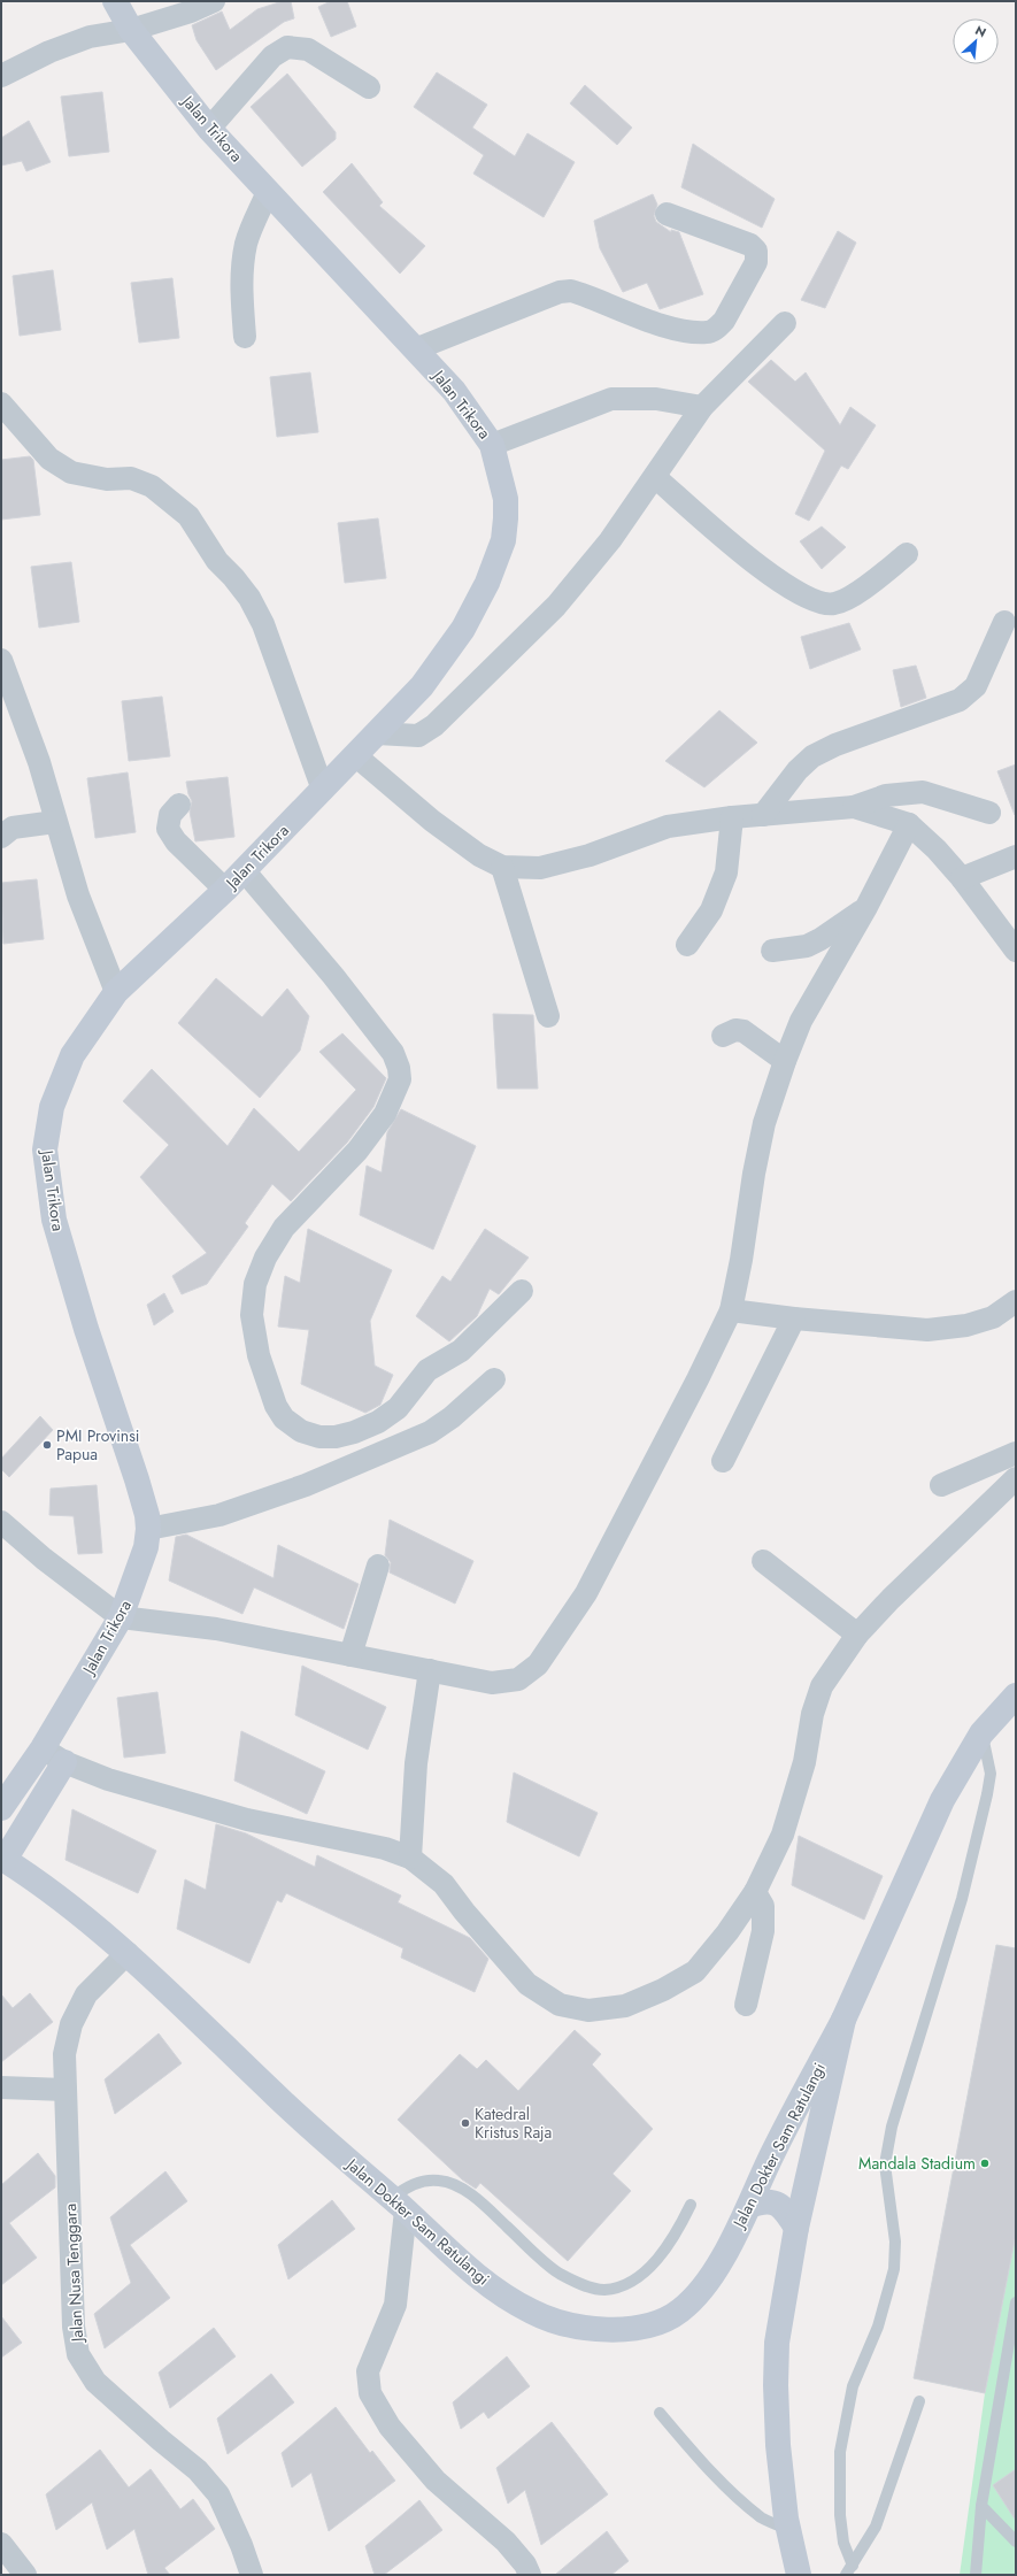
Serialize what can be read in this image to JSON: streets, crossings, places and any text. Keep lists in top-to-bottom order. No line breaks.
{"streets":{"street":["Jalan Trikora","Jalan Dokter Sam Ratulangi","Jalan Nusa Tenggara"]},"crossings":[["Jalan Dokter Sam Ratulangi","Jalan Nusa Tenggara"]],"places":["PMI Provinsi Papua","Katedral Kristus Raja","Mandala Stadium"],"north":"top right"}
